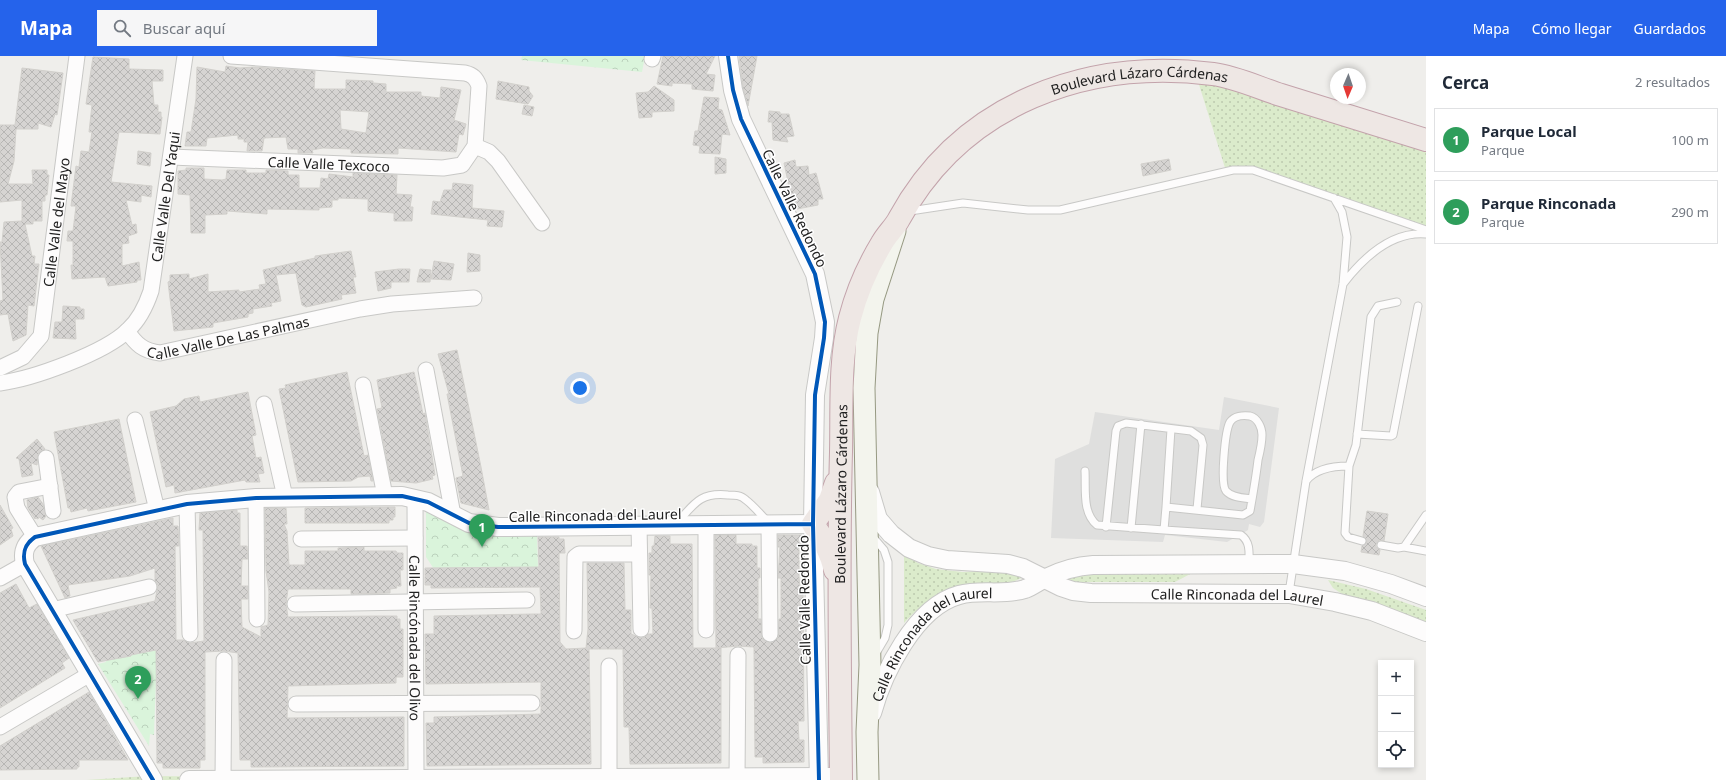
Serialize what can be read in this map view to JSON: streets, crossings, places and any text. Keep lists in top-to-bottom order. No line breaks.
{"streets":{"highway":["Boulevard Lázaro Cárdenas"],"street":["Calle Valle Texcoco","Calle Valle Del Yaqui","Calle Valle Redondo","Calle Valle del Mayo","Calle Valle De Las Palmas","Calle Rinconada del Laurel","Calle Rincónada del Olivo"]},"crossings":[["Boulevard Lázaro Cárdenas","Calle Rinconada del Laurel"],["Calle Valle Texcoco","Calle Valle Del Yaqui"],["Calle Valle Del Yaqui","Calle Valle De Las Palmas"],["Calle Valle Redondo","Calle Rinconada del Laurel"],["Calle Rinconada del Laurel","Calle Rincónada del Olivo"]],"north":"bottom","page":{"header":"Mapa","search":"Buscar aquí","nav":["Mapa","Cómo llegar","Guardados"],"heading":["Cerca","2 resultados"],"list":[{"mark":"1","name":"Parque Local","note":"Parque","value":"100 m"},{"mark":"2","name":"Parque Rinconada","note":"Parque","value":"290 m"}],"pins":["1","2"],"map_buttons":["+","−"]}}
